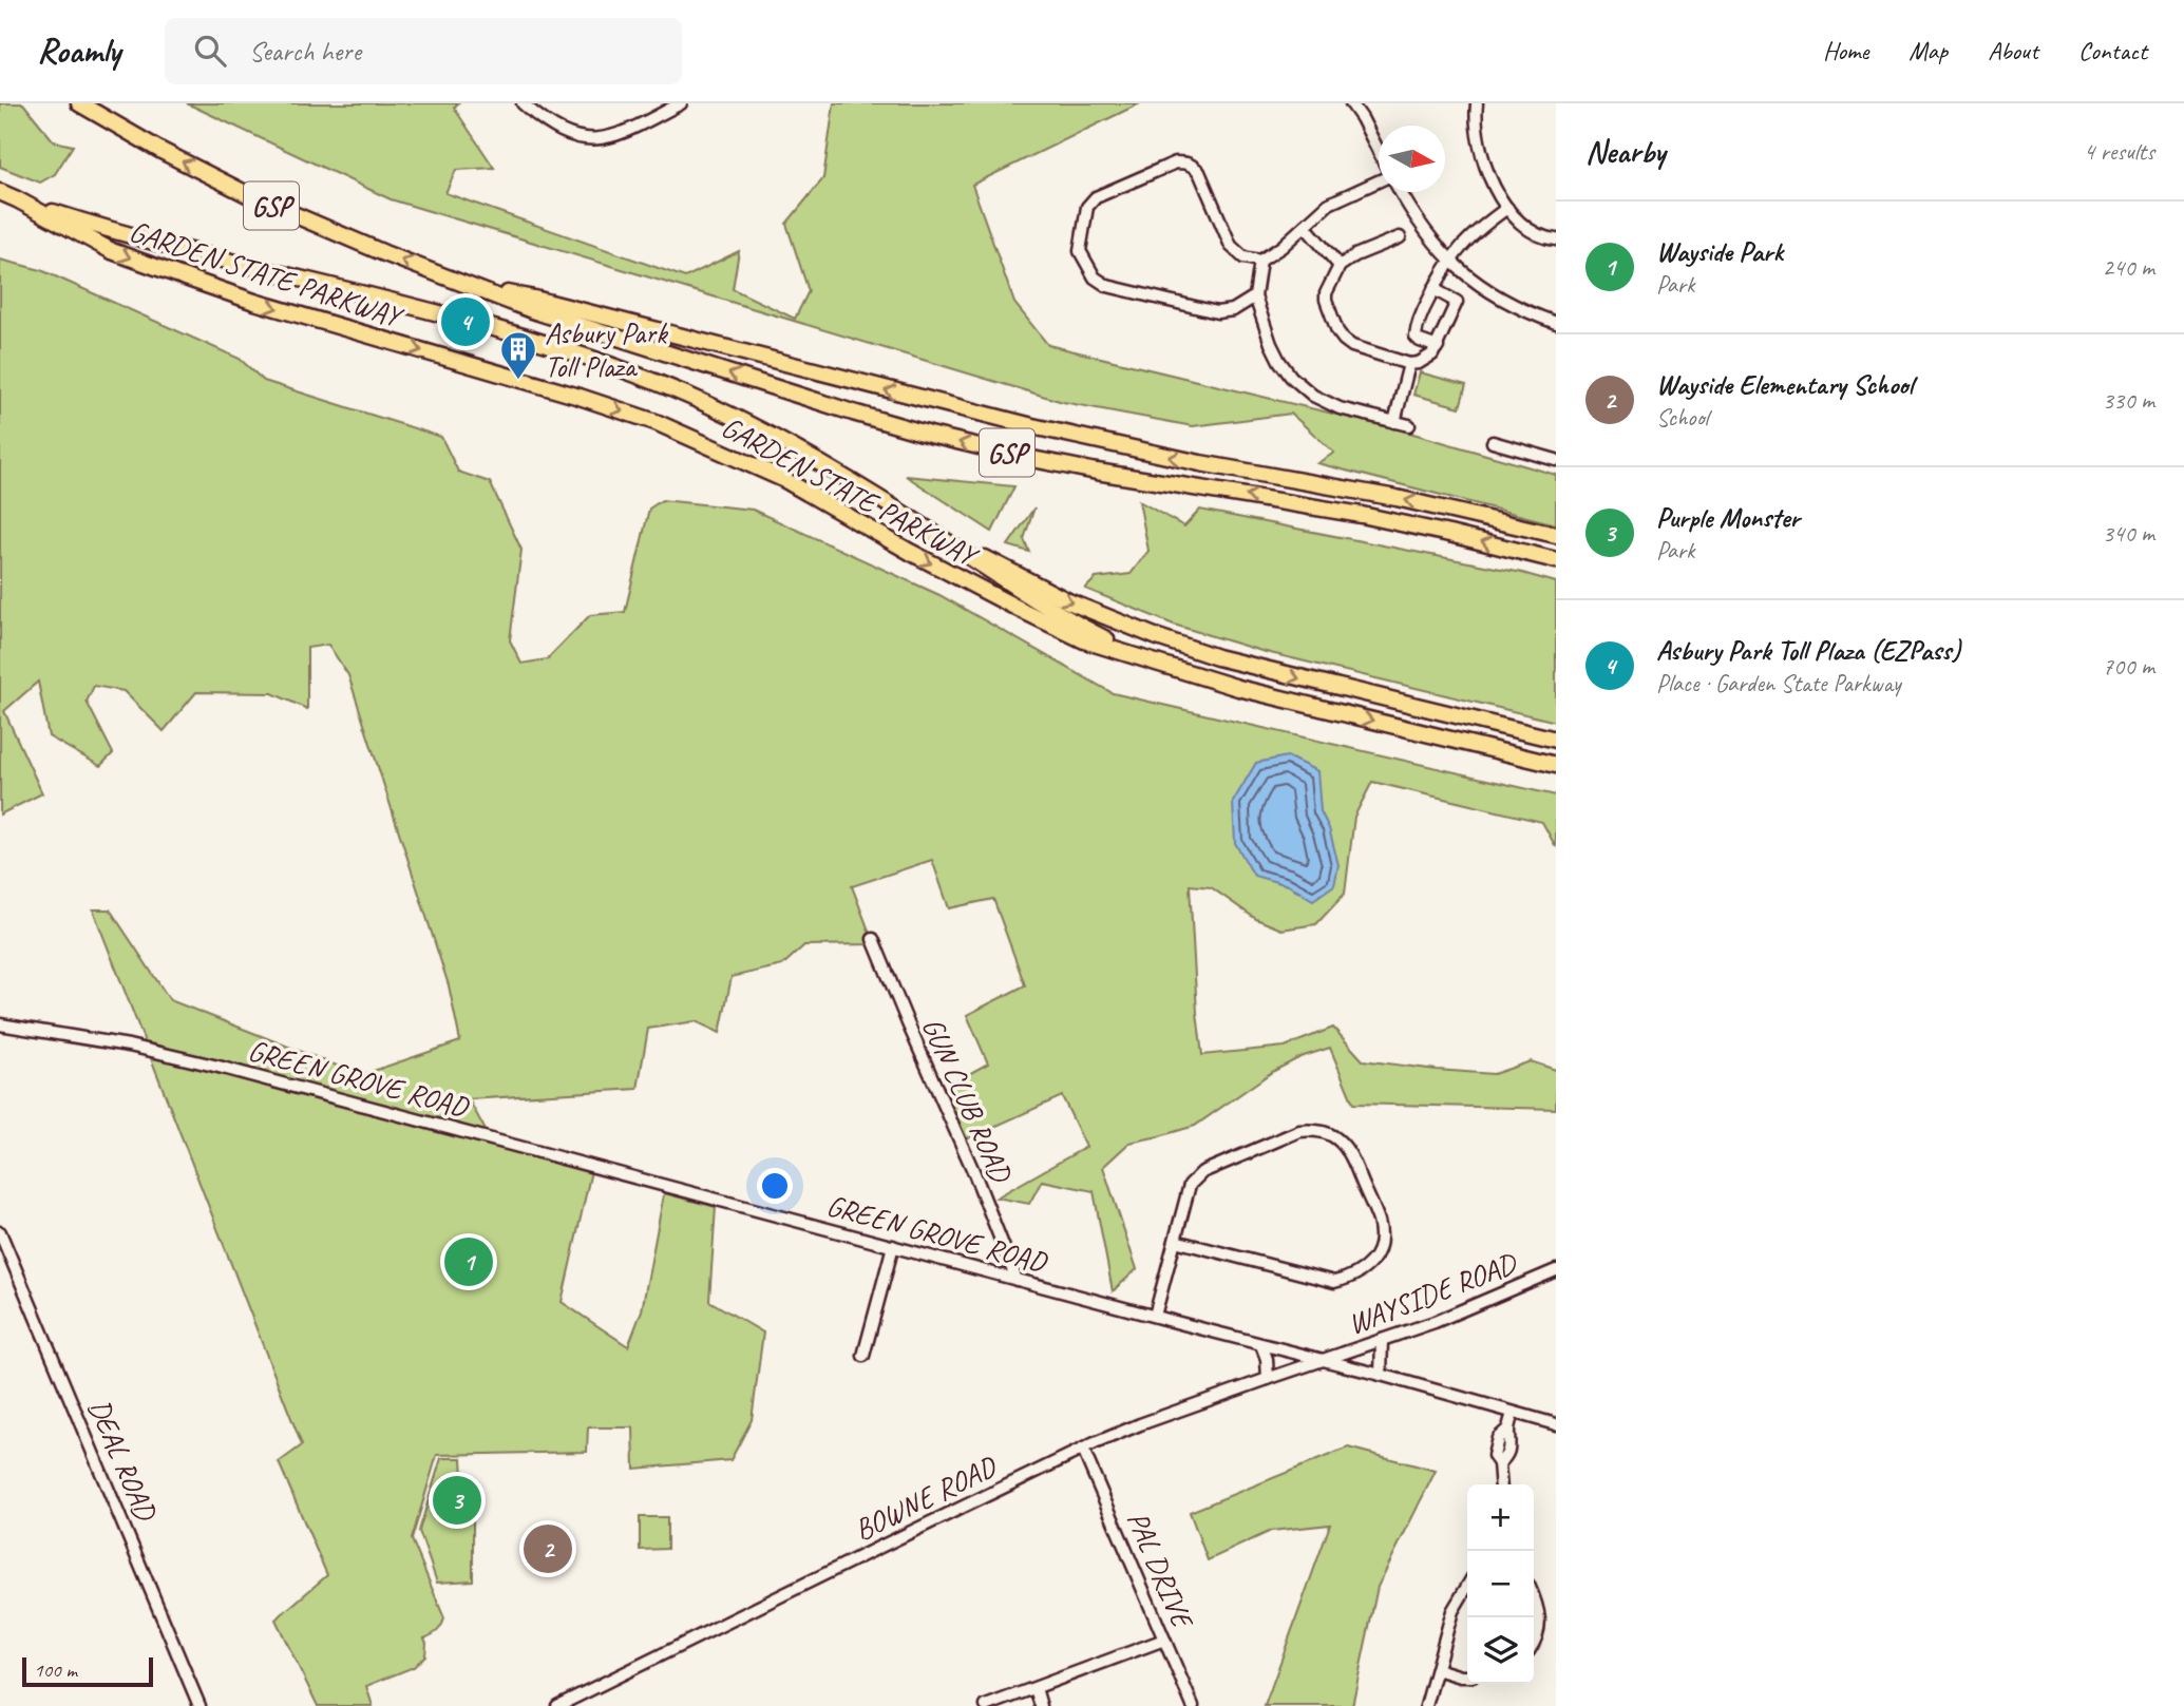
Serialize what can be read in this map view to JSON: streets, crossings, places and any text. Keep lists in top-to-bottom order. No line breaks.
{"streets":{"highway":["GSP","GARDEN STATE PARKWAY"],"street":["GREEN GROVE ROAD","GUN CLUB ROAD","WAYSIDE ROAD","DEAL ROAD","BOWNE ROAD","PAL DRIVE"]},"crossings":[["GREEN GROVE ROAD","GUN CLUB ROAD"],["GREEN GROVE ROAD","WAYSIDE ROAD"],["GREEN GROVE ROAD","BOWNE ROAD"],["WAYSIDE ROAD","BOWNE ROAD"],["BOWNE ROAD","PAL DRIVE"]],"places":{"building":["Asbury Park Toll Plaza"]},"scale_bar":"100 m","north":"right","page":{"header":"Roamly","search":"Search here","nav":["Home","Map","About","Contact"],"heading":["Nearby","4 results"],"list":[{"mark":"1","name":"Wayside Park","note":"Park","value":"240 m"},{"mark":"2","name":"Wayside Elementary School","note":"School","value":"330 m"},{"mark":"3","name":"Purple Monster","note":"Park","value":"340 m"},{"mark":"4","name":"Asbury Park Toll Plaza (EZPass)","note":"Place · Garden State Parkway","value":"700 m"}],"pins":["4","1","3","2"],"map_buttons":["+","−"],"scale":"100 m"}}
